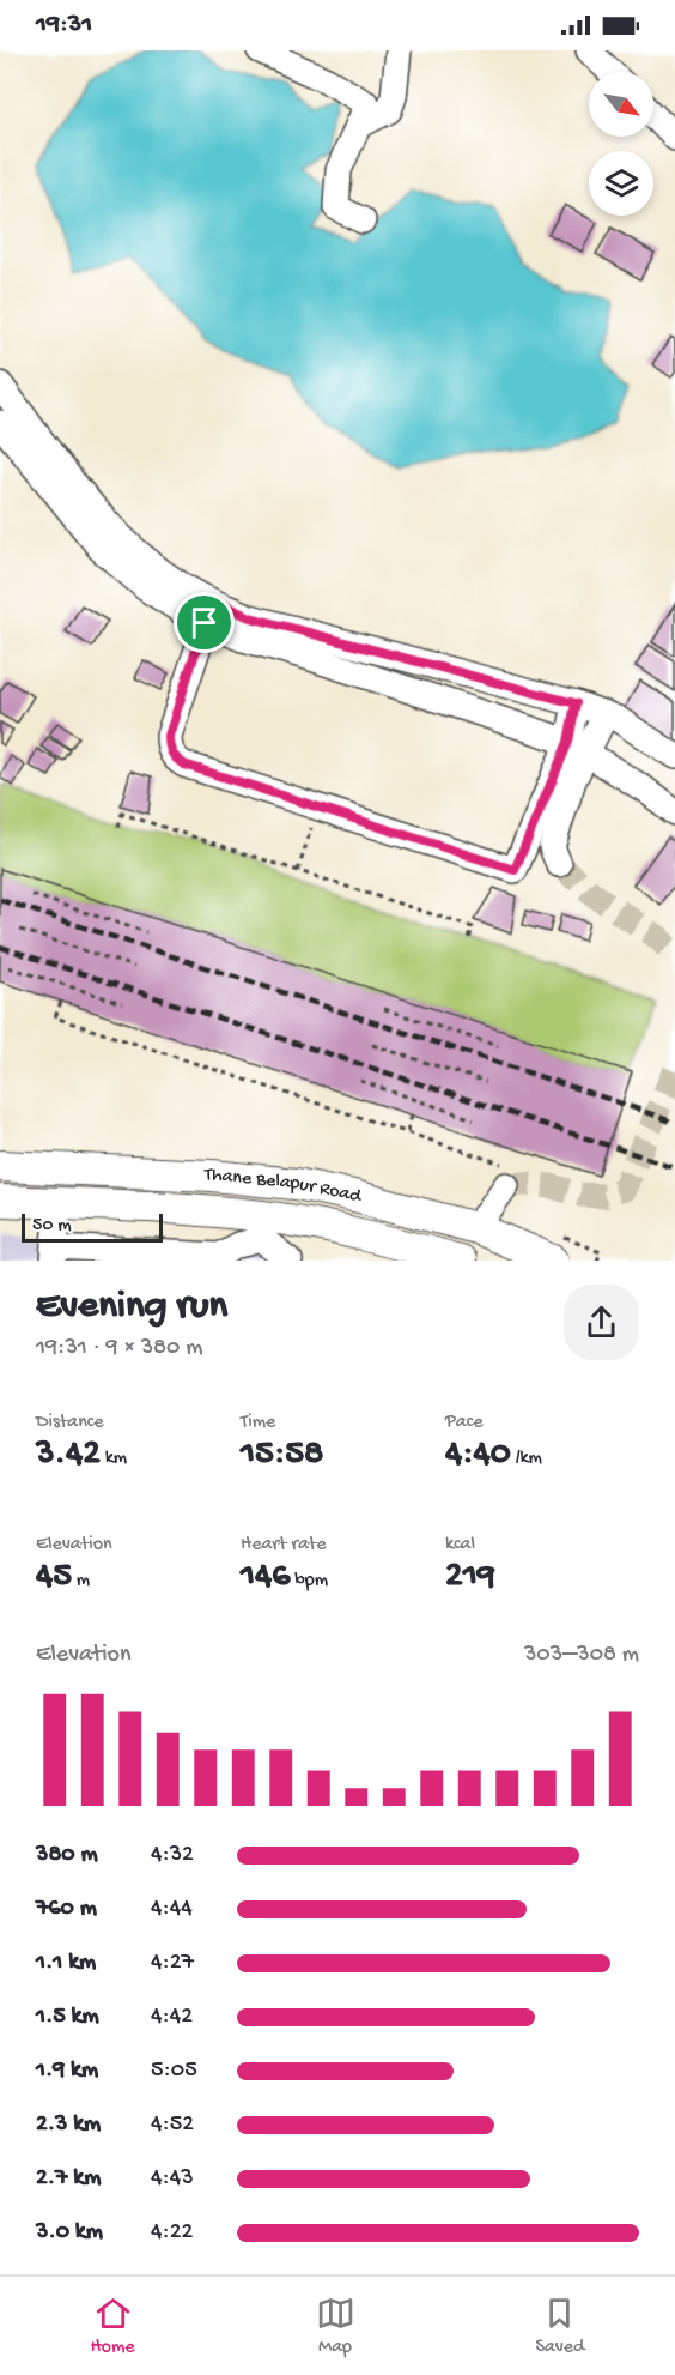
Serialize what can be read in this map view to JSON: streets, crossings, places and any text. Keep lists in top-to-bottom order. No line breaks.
{"streets":{"main road":["Thane Belapur Road"]},"scale_bar":"50 m","north":"bottom right","page":{"status":"19:31","scale":"50 m","heading":["Evening run","19:31 · 9 × 380 m"],"stats":[["Distance","3.42 km"],["Time","15:58"],["Pace","4:40 /km"],["Elevation","45 m"],["Heart rate","146 bpm"],["kcal","219"]],"chart":["Elevation","303–308 m"],"list":[{"name":"380 m","note":"4:32"},{"name":"760 m","note":"4:44"},{"name":"1.1 km","note":"4:27"},{"name":"1.5 km","note":"4:42"},{"name":"1.9 km","note":"5:05"},{"name":"2.3 km","note":"4:52"},{"name":"2.7 km","note":"4:43"},{"name":"3.0 km","note":"4:22"}],"tabs":["Home","Map","Saved"]}}
